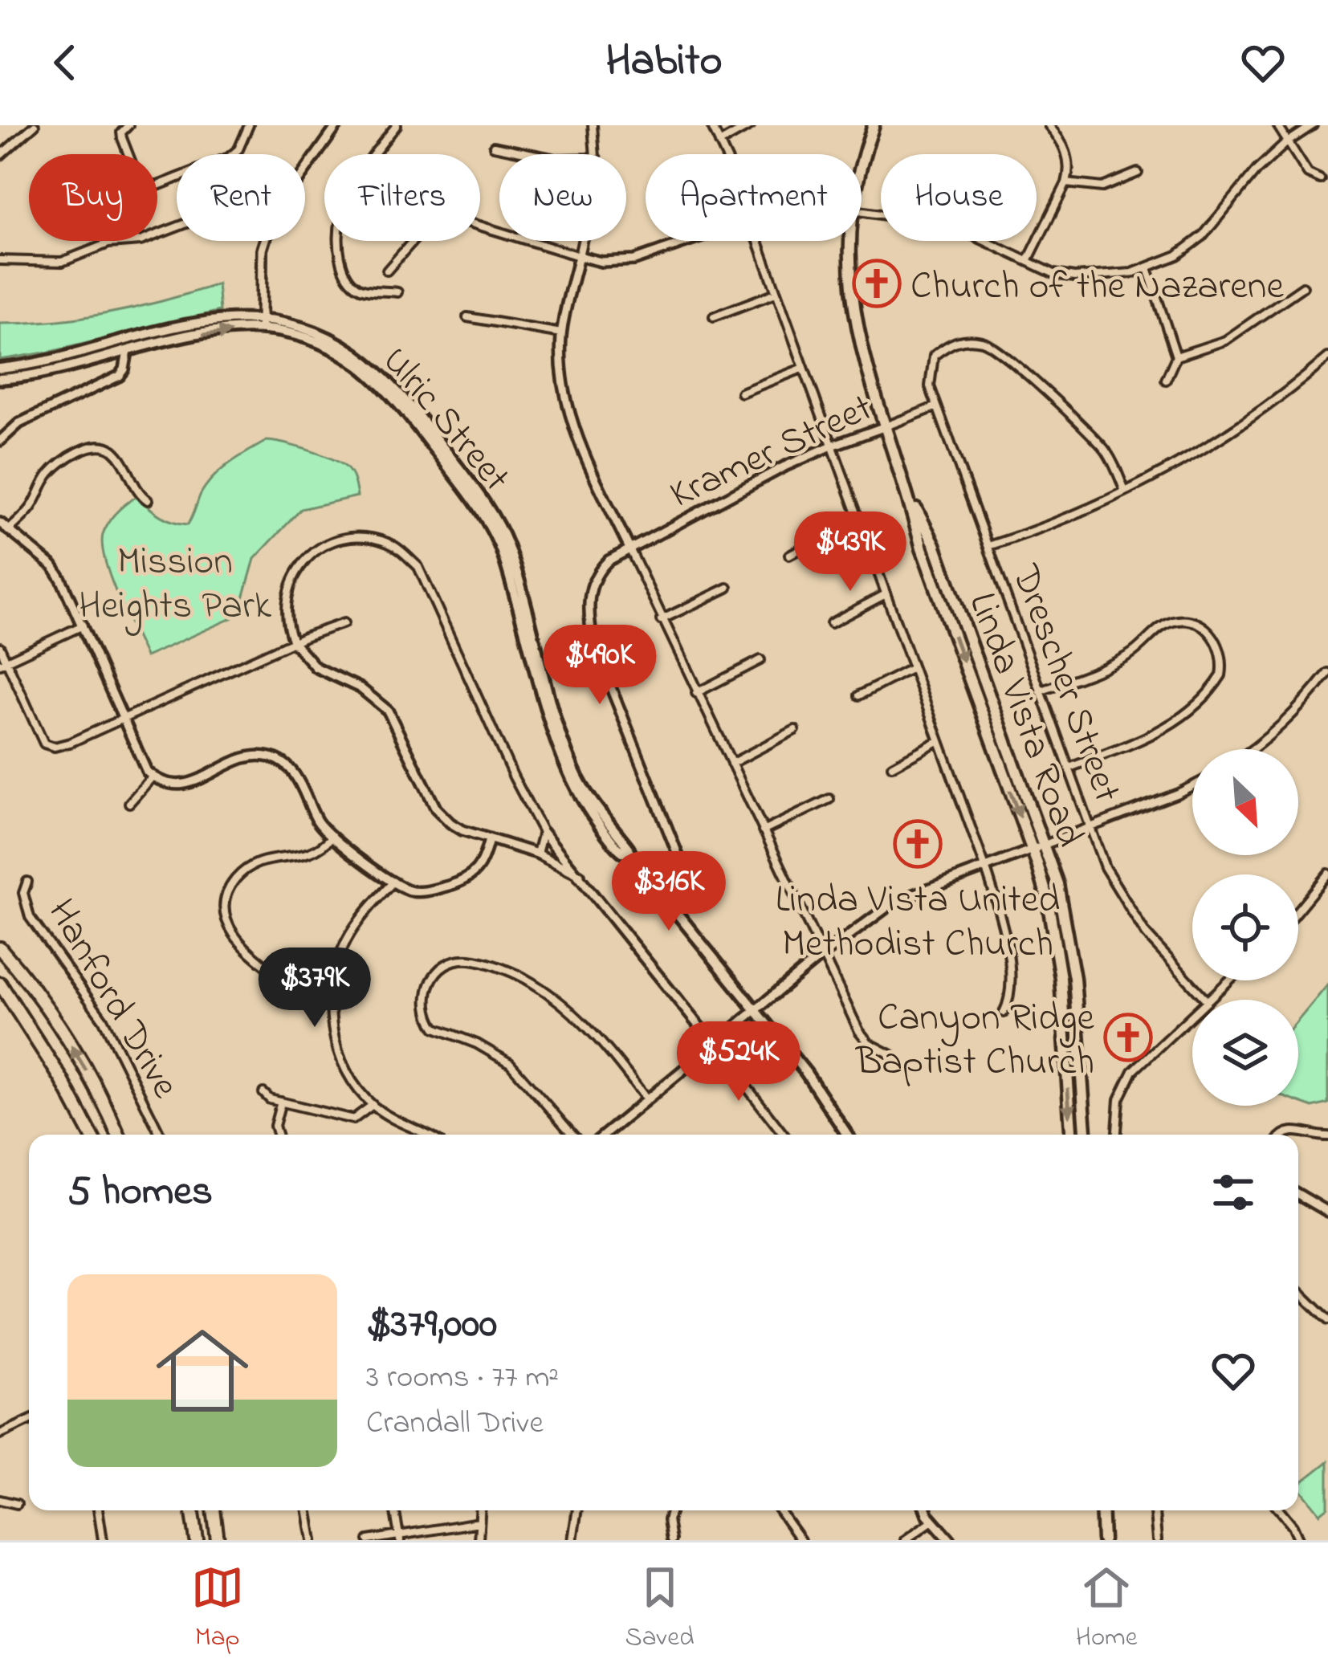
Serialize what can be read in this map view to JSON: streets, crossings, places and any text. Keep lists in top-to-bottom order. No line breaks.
{"streets":{"main road":["Ulric Street","Linda Vista Road"],"street":["Kramer Street","Drescher Street","Hanford Drive"]},"crossings":[["Ulric Street","Kramer Street"],["Kramer Street","Drescher Street"],["Kramer Street","Linda Vista Road"]],"parks":["Mission Heights Park"],"places":{"church":["Church of the Nazarene","Linda Vista United Methodist Church","Canyon Ridge Baptist Church"]},"north":"bottom right","page":{"header":"Habito","chip":["Buy","Rent","Filters","New","Apartment","House"],"price":["$439K","$490K","$316K","$379K","$524K"],"heading":"5 homes","list":[{"name":"$379,000","note":"3 rooms · 77 m² · Crandall Drive"}],"tabs":["Map","Saved","Home"]}}
